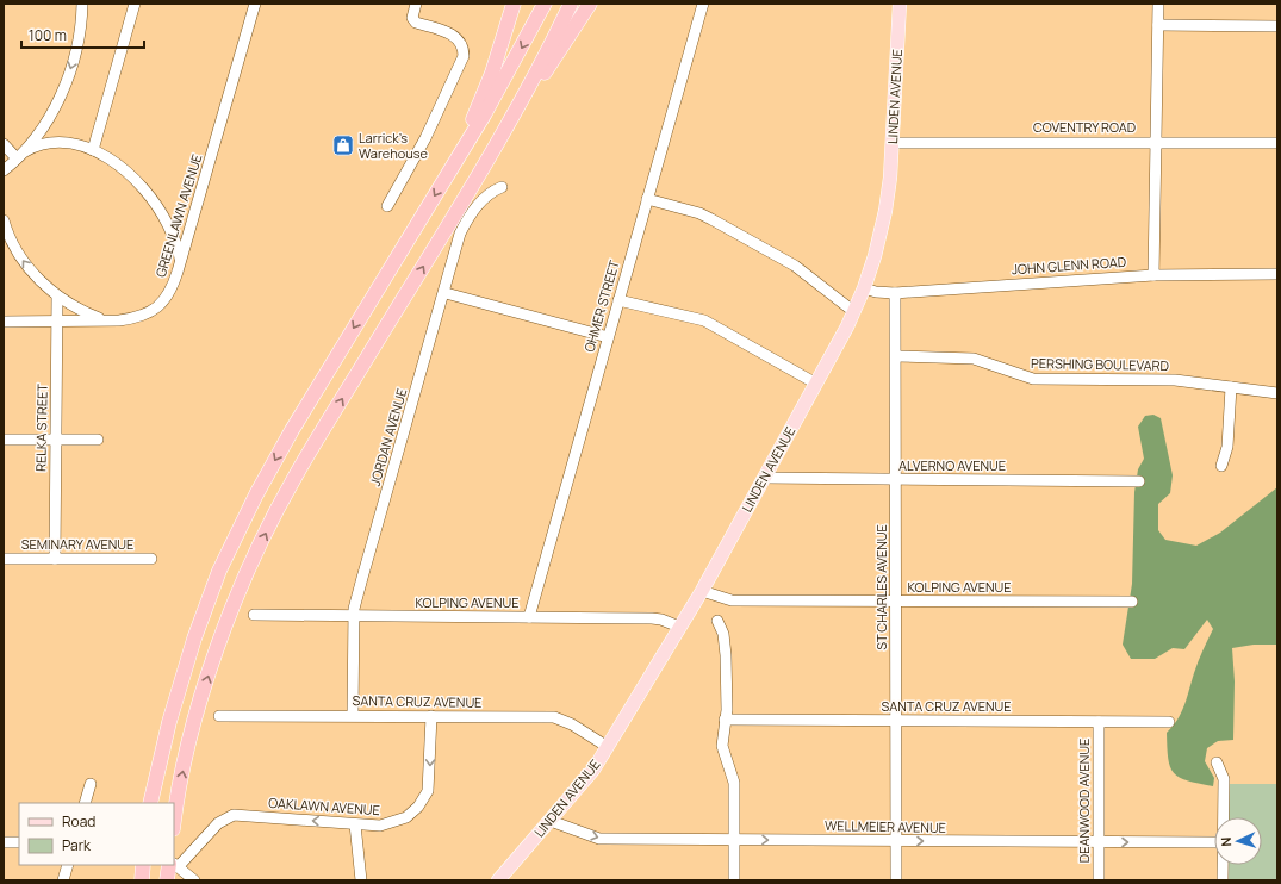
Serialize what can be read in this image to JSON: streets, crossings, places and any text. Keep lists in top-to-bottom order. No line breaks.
{"streets":{"main road":["LINDEN AVENUE"],"street":["COVENTRY ROAD","GREENLAWN AVENUE","JOHN GLENN ROAD","OHMER STREET","PERSHING BOULEVARD","RELKA STREET","JORDAN AVENUE","ALVERNO AVENUE","SEMINARY AVENUE","ST CHARLES AVENUE","KOLPING AVENUE","SANTA CRUZ AVENUE","DEANWOOD AVENUE","OAKLAWN AVENUE","WELLMEIER AVENUE"]},"crossings":[["LINDEN AVENUE","COVENTRY ROAD"],["LINDEN AVENUE","JOHN GLENN ROAD"],["LINDEN AVENUE","ALVERNO AVENUE"],["LINDEN AVENUE","KOLPING AVENUE"],["LINDEN AVENUE","SANTA CRUZ AVENUE"],["LINDEN AVENUE","WELLMEIER AVENUE"],["GREENLAWN AVENUE","RELKA STREET"],["JOHN GLENN ROAD","ST CHARLES AVENUE"],["OHMER STREET","KOLPING AVENUE"],["PERSHING BOULEVARD","ST CHARLES AVENUE"],["RELKA STREET","SEMINARY AVENUE"],["JORDAN AVENUE","KOLPING AVENUE"],["JORDAN AVENUE","SANTA CRUZ AVENUE"],["ALVERNO AVENUE","ST CHARLES AVENUE"],["ST CHARLES AVENUE","KOLPING AVENUE"],["ST CHARLES AVENUE","SANTA CRUZ AVENUE"],["ST CHARLES AVENUE","WELLMEIER AVENUE"],["SANTA CRUZ AVENUE","DEANWOOD AVENUE"],["SANTA CRUZ AVENUE","OAKLAWN AVENUE"],["DEANWOOD AVENUE","WELLMEIER AVENUE"]],"one_way":["OAKLAWN AVENUE","WELLMEIER AVENUE"],"places":{"shop":["Larrick’s Warehouse"]},"legend":["Road","Park"],"scale_bar":"100 m","north":"left"}
